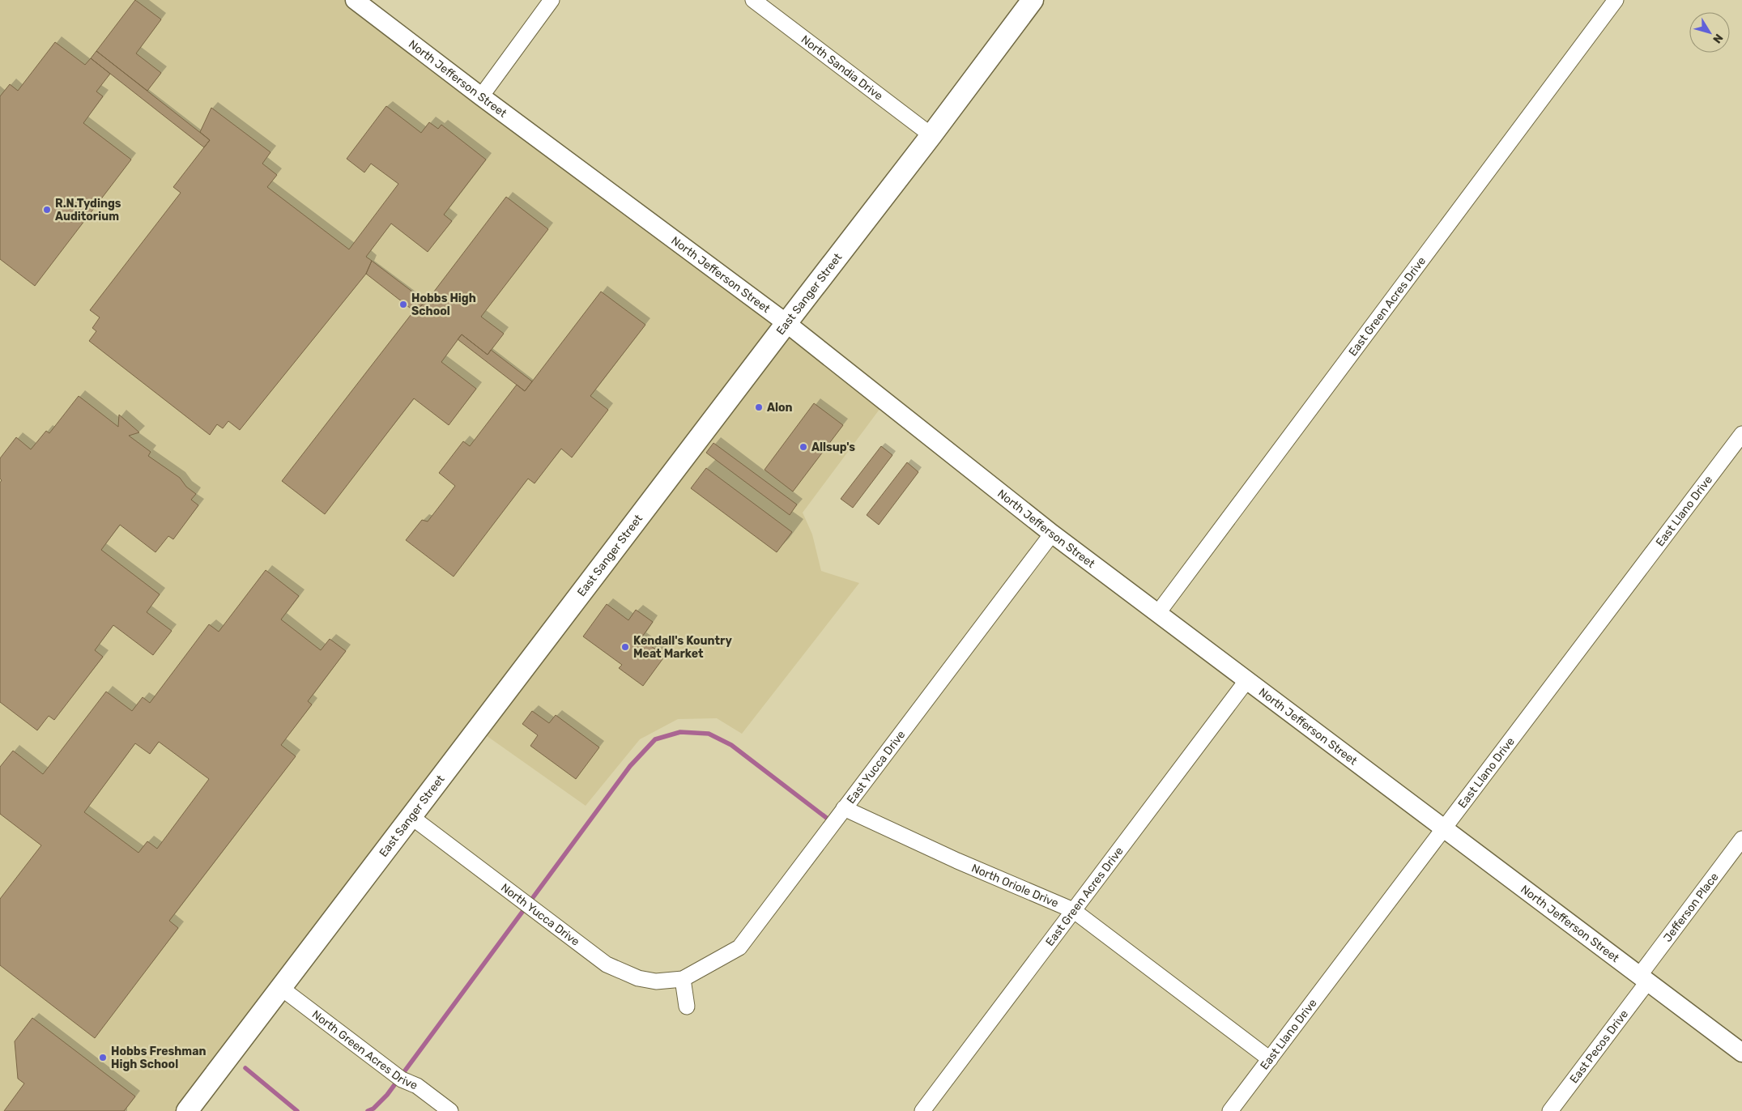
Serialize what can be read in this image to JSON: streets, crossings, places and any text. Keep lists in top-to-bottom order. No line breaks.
{"streets":{"main road":["East Sanger Street"],"street":["North Sandia Drive","North Jefferson Street","East Green Acres Drive","East Llano Drive","East Yucca Drive","North Oriole Drive","Jefferson Place","North Yucca Drive","East Pecos Drive","North Green Acres Drive"]},"crossings":[["North Sandia Drive","East Sanger Street"],["North Jefferson Street","East Sanger Street"],["North Jefferson Street","East Green Acres Drive"],["North Jefferson Street","East Llano Drive"],["North Jefferson Street","East Yucca Drive"],["North Jefferson Street","Jefferson Place"],["North Jefferson Street","East Pecos Drive"],["East Sanger Street","North Yucca Drive"],["East Sanger Street","North Green Acres Drive"],["East Green Acres Drive","North Oriole Drive"],["East Llano Drive","North Oriole Drive"],["East Yucca Drive","North Oriole Drive"],["East Yucca Drive","North Yucca Drive"],["Jefferson Place","East Pecos Drive"]],"places":["R.N.Tydings Auditorium","Hobbs High School","Alon","Allsup's","Kendall's Kountry Meat Market","Hobbs Freshman High School"],"north":"bottom right"}
